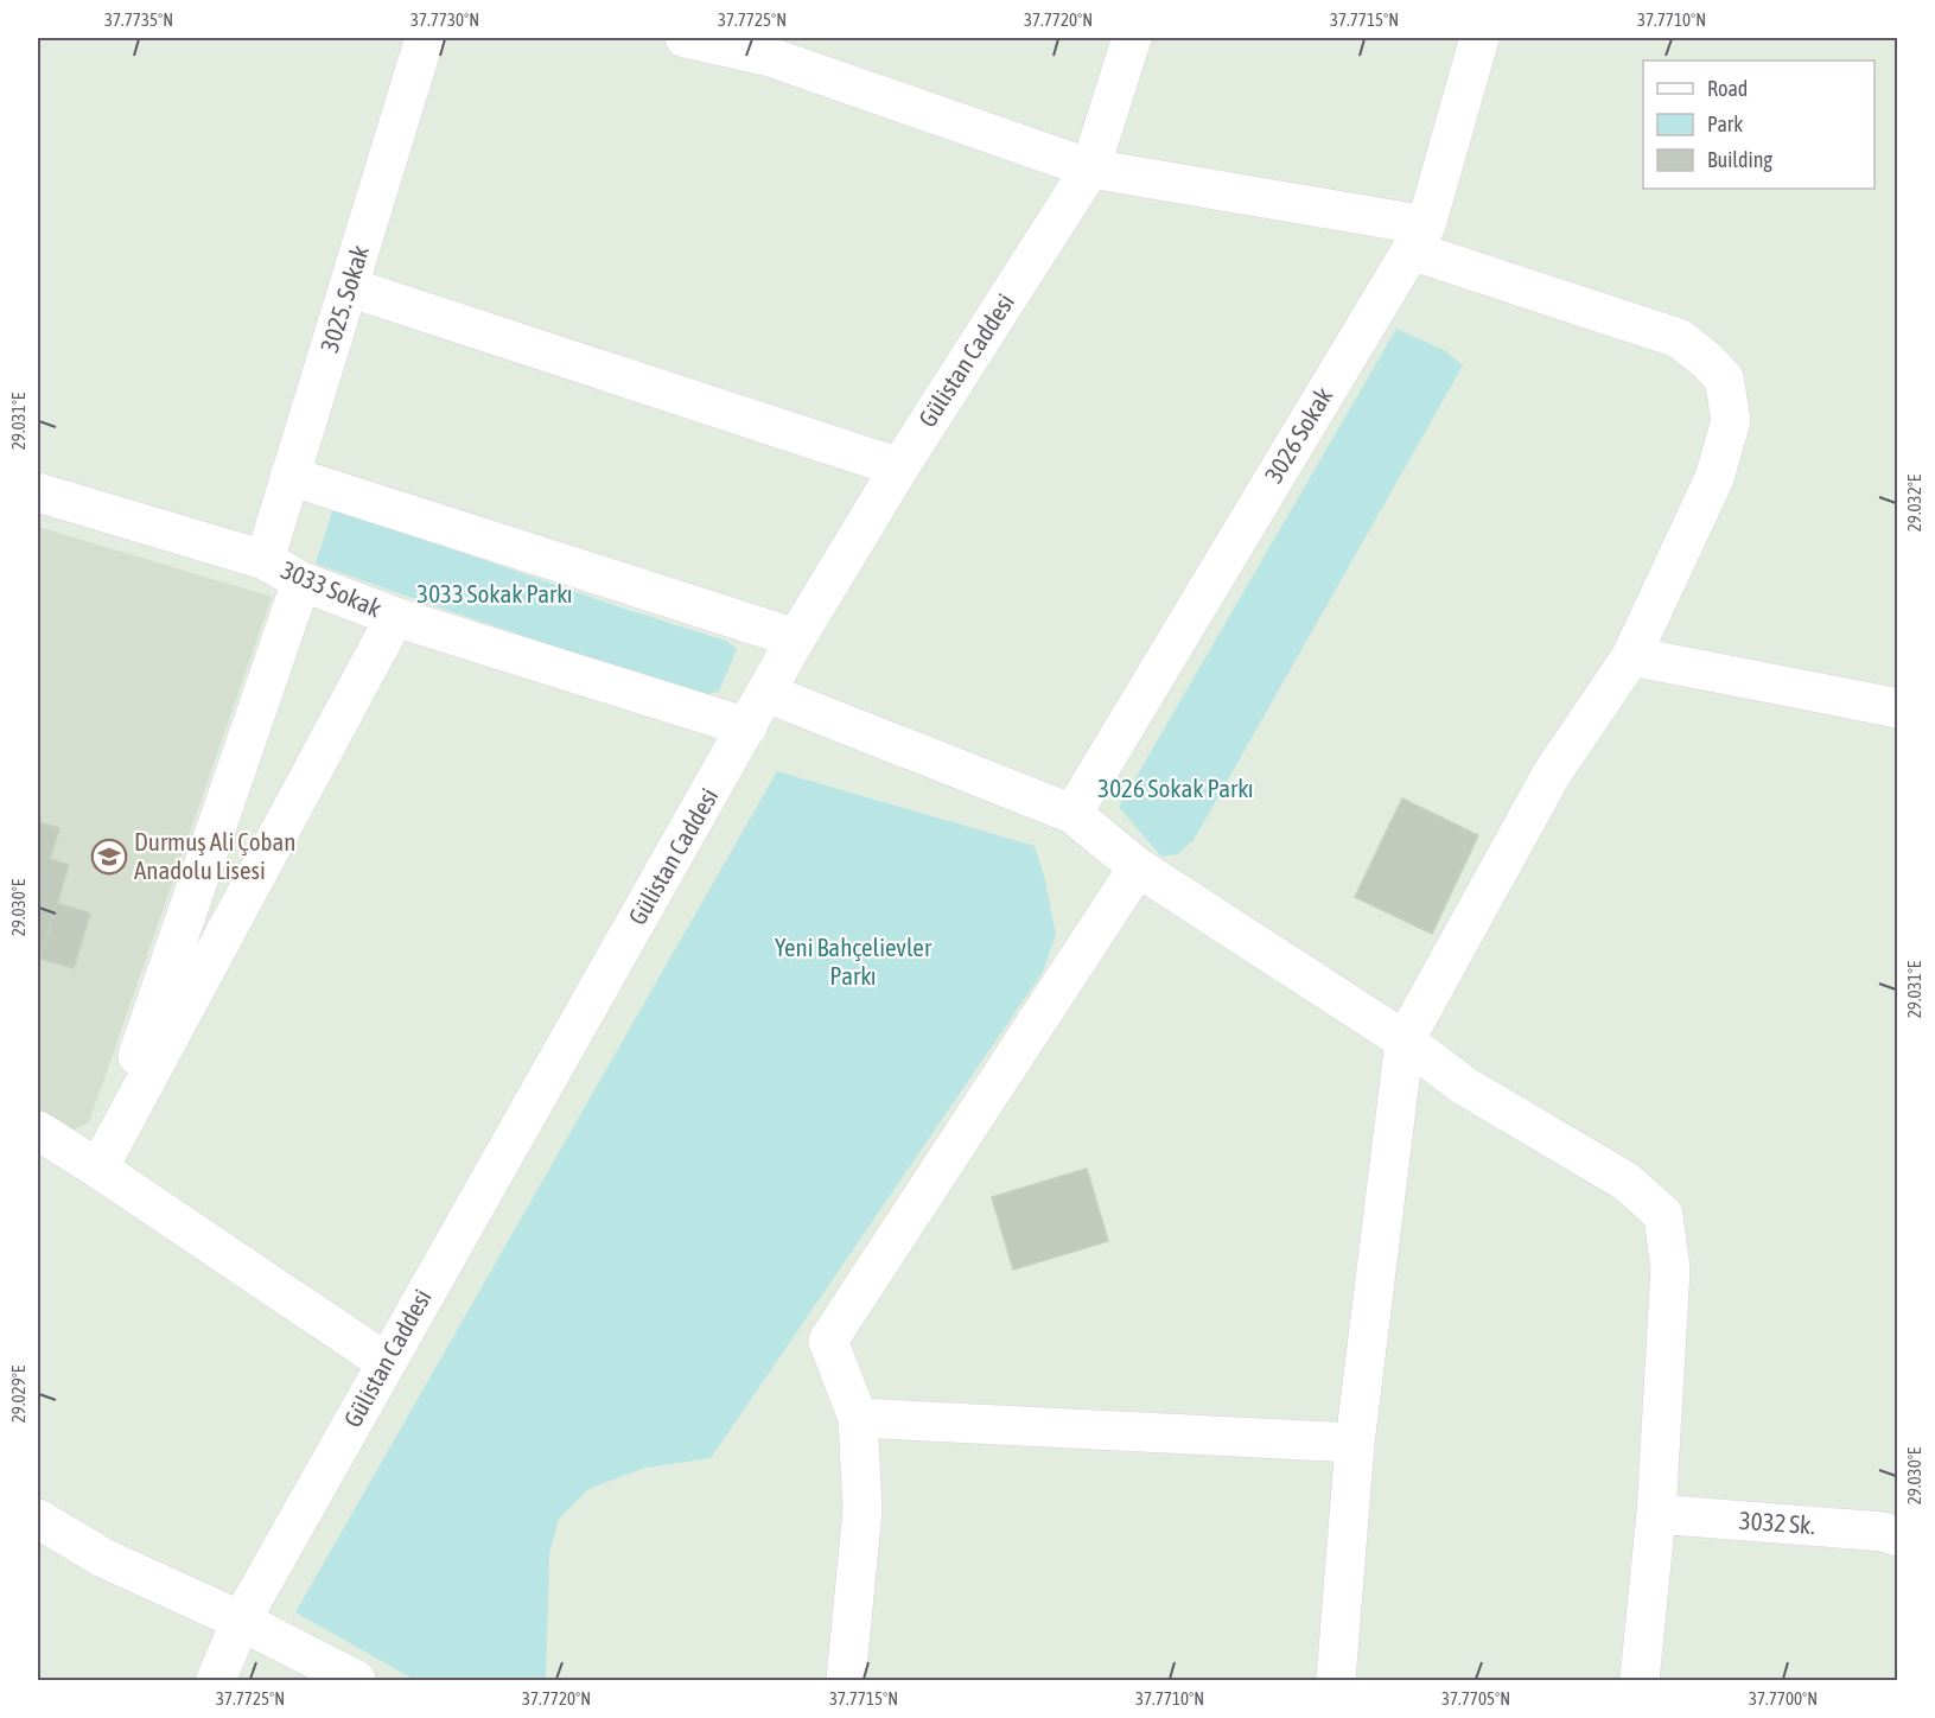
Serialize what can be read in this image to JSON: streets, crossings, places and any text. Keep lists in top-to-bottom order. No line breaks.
{"streets":{"street":["3025. Sokak","Gülistan Caddesi","3026 Sokak","3033 Sokak","3032 Sk."]},"crossings":[["3025. Sokak","3033 Sokak"],["Gülistan Caddesi","3033 Sokak"]],"parks":["3033 Sokak Parkı","3026 Sokak Parkı","Yeni Bahçelievler Parkı"],"places":{"school or university":["Durmuş Ali Çoban Anadolu Lisesi"]},"legend":["Road","Park","Building"],"coordinates":["37.7735°N","37.7730°N","37.7725°N","37.7720°N","37.7715°N","37.7710°N","29.031°E","29.032°E","29.030°E","29.029°E","37.7705°N","37.7700°N"]}
